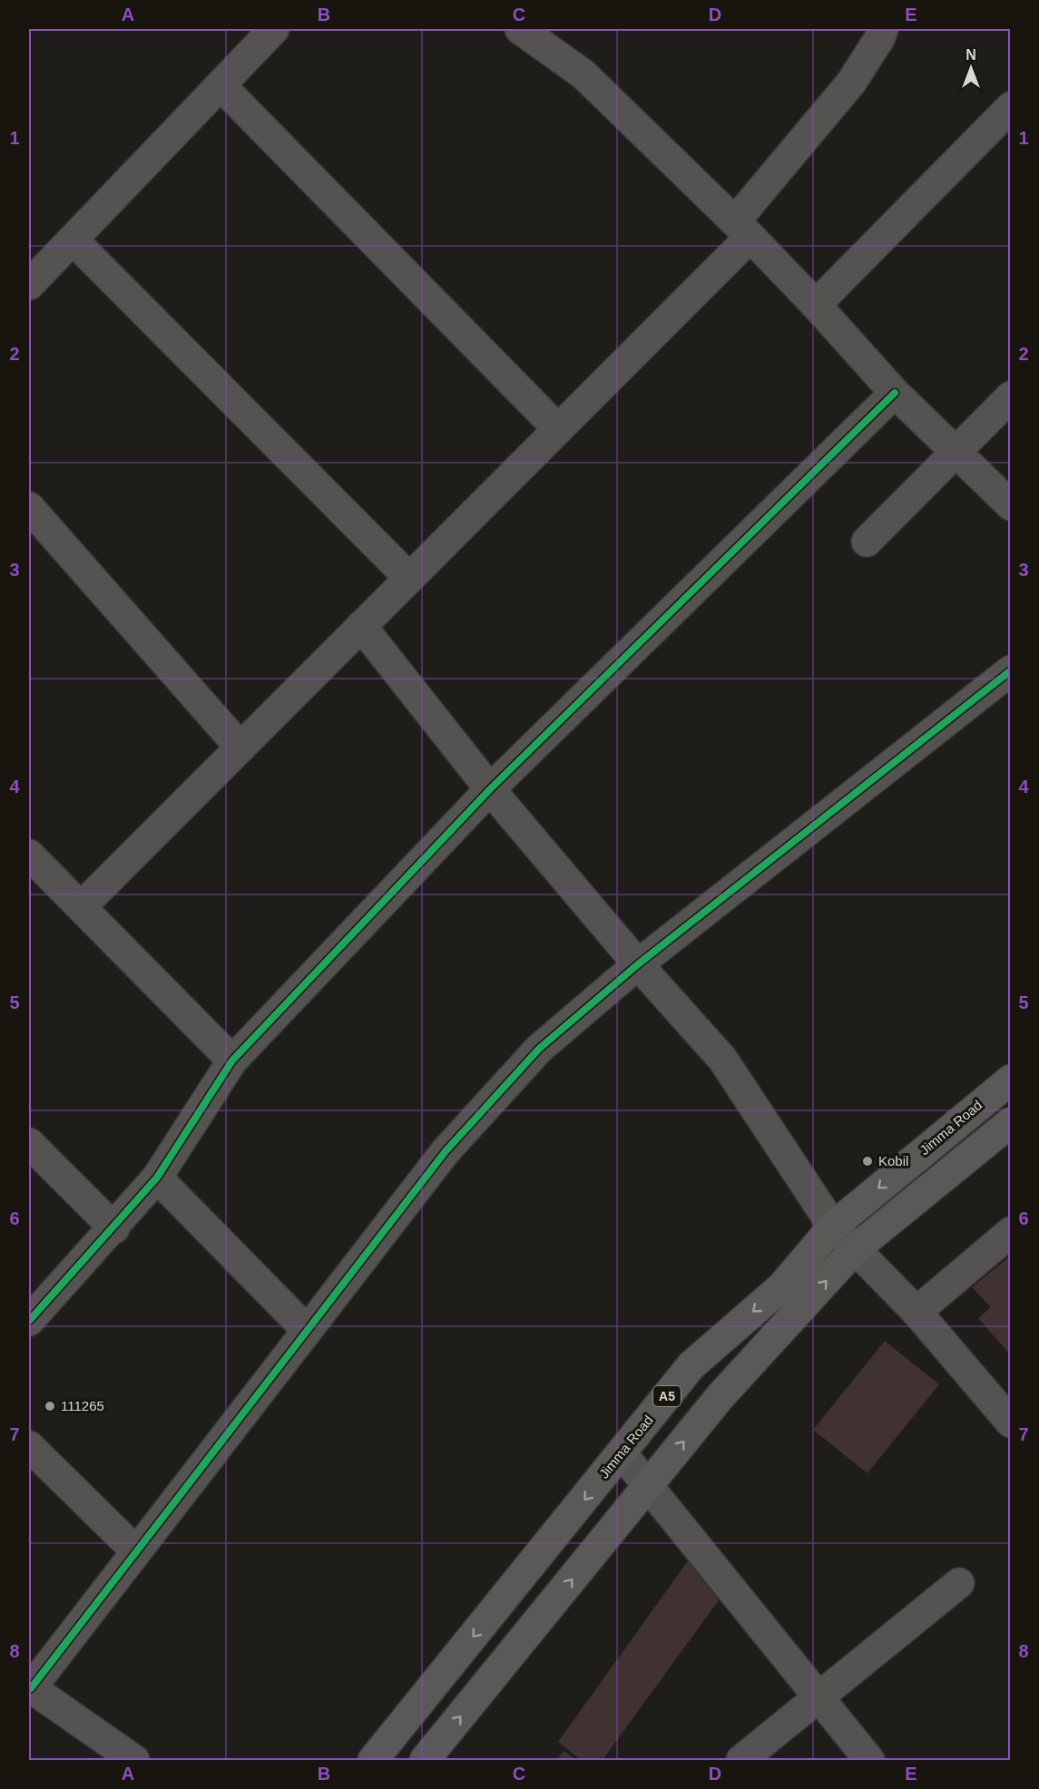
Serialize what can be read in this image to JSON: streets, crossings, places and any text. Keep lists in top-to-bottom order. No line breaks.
{"streets":{"highway":["Jimma Road","A5"]},"places":["Kobil","111265"],"north":"top","grid":{"columns":["A","B","C","D","E"],"rows":["1","2","3","4","5","6","7","8"]}}
